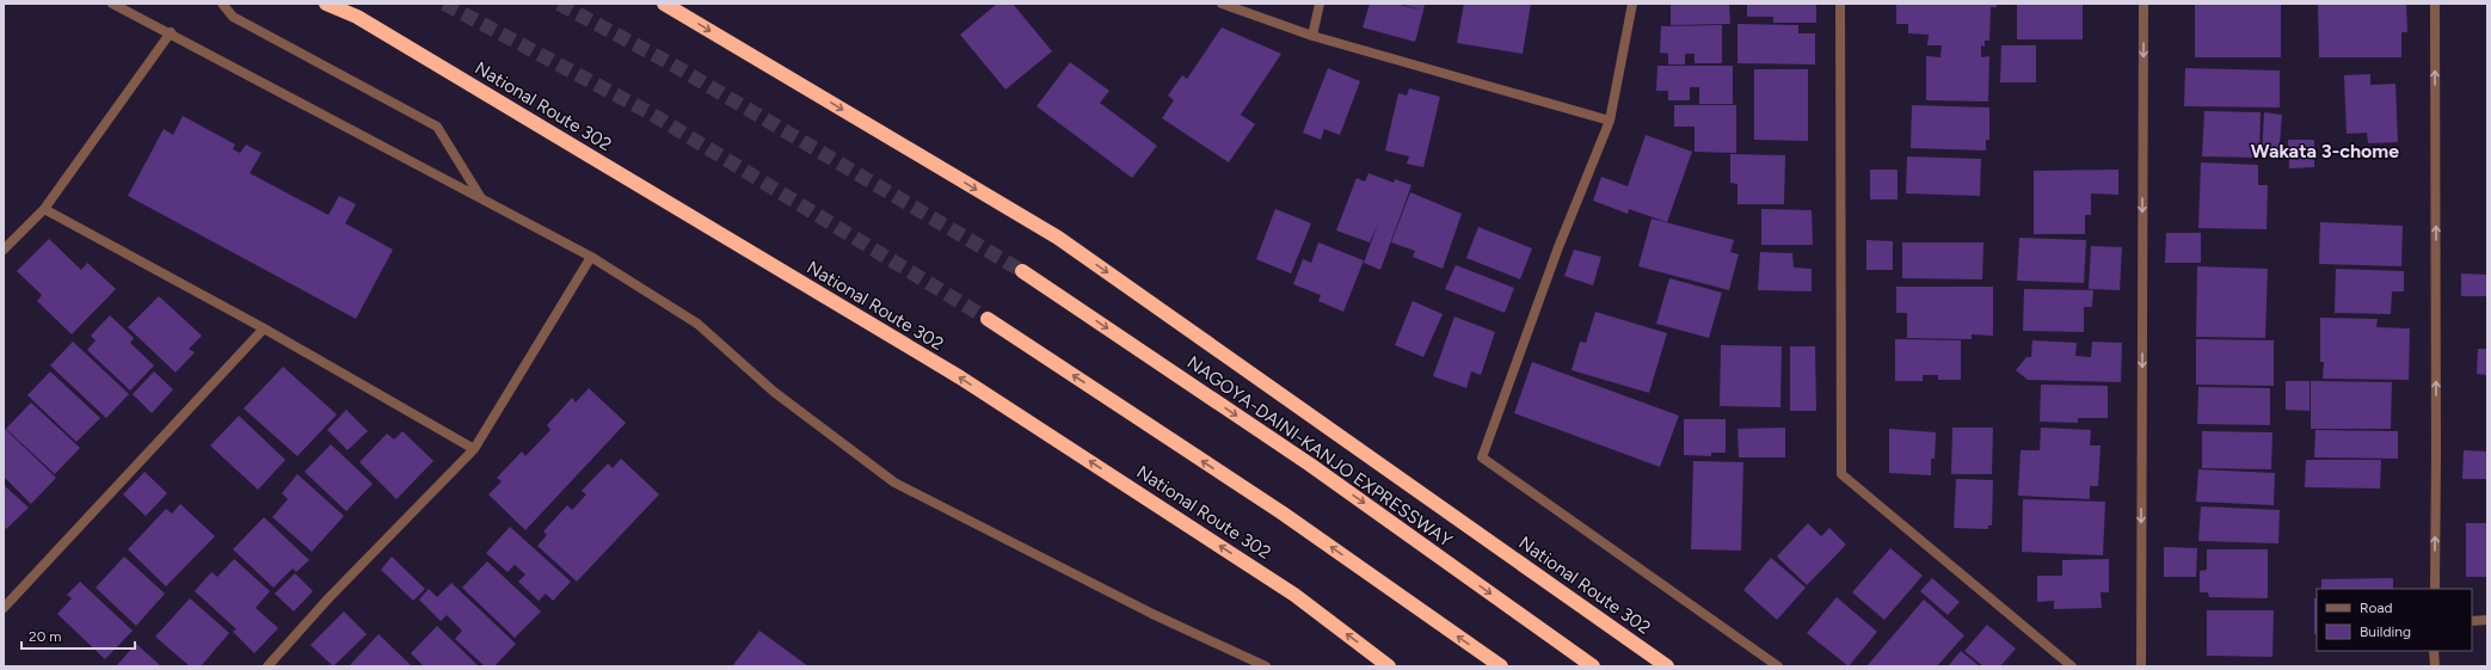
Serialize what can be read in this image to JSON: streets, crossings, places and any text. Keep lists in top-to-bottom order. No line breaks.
{"streets":{"highway":["National Route 302","NAGOYA-DAINI-KANJO EXPRESSWAY"]},"districts":["Wakata 3-chome"],"legend":["Road","Building"],"scale_bar":"20 m"}
